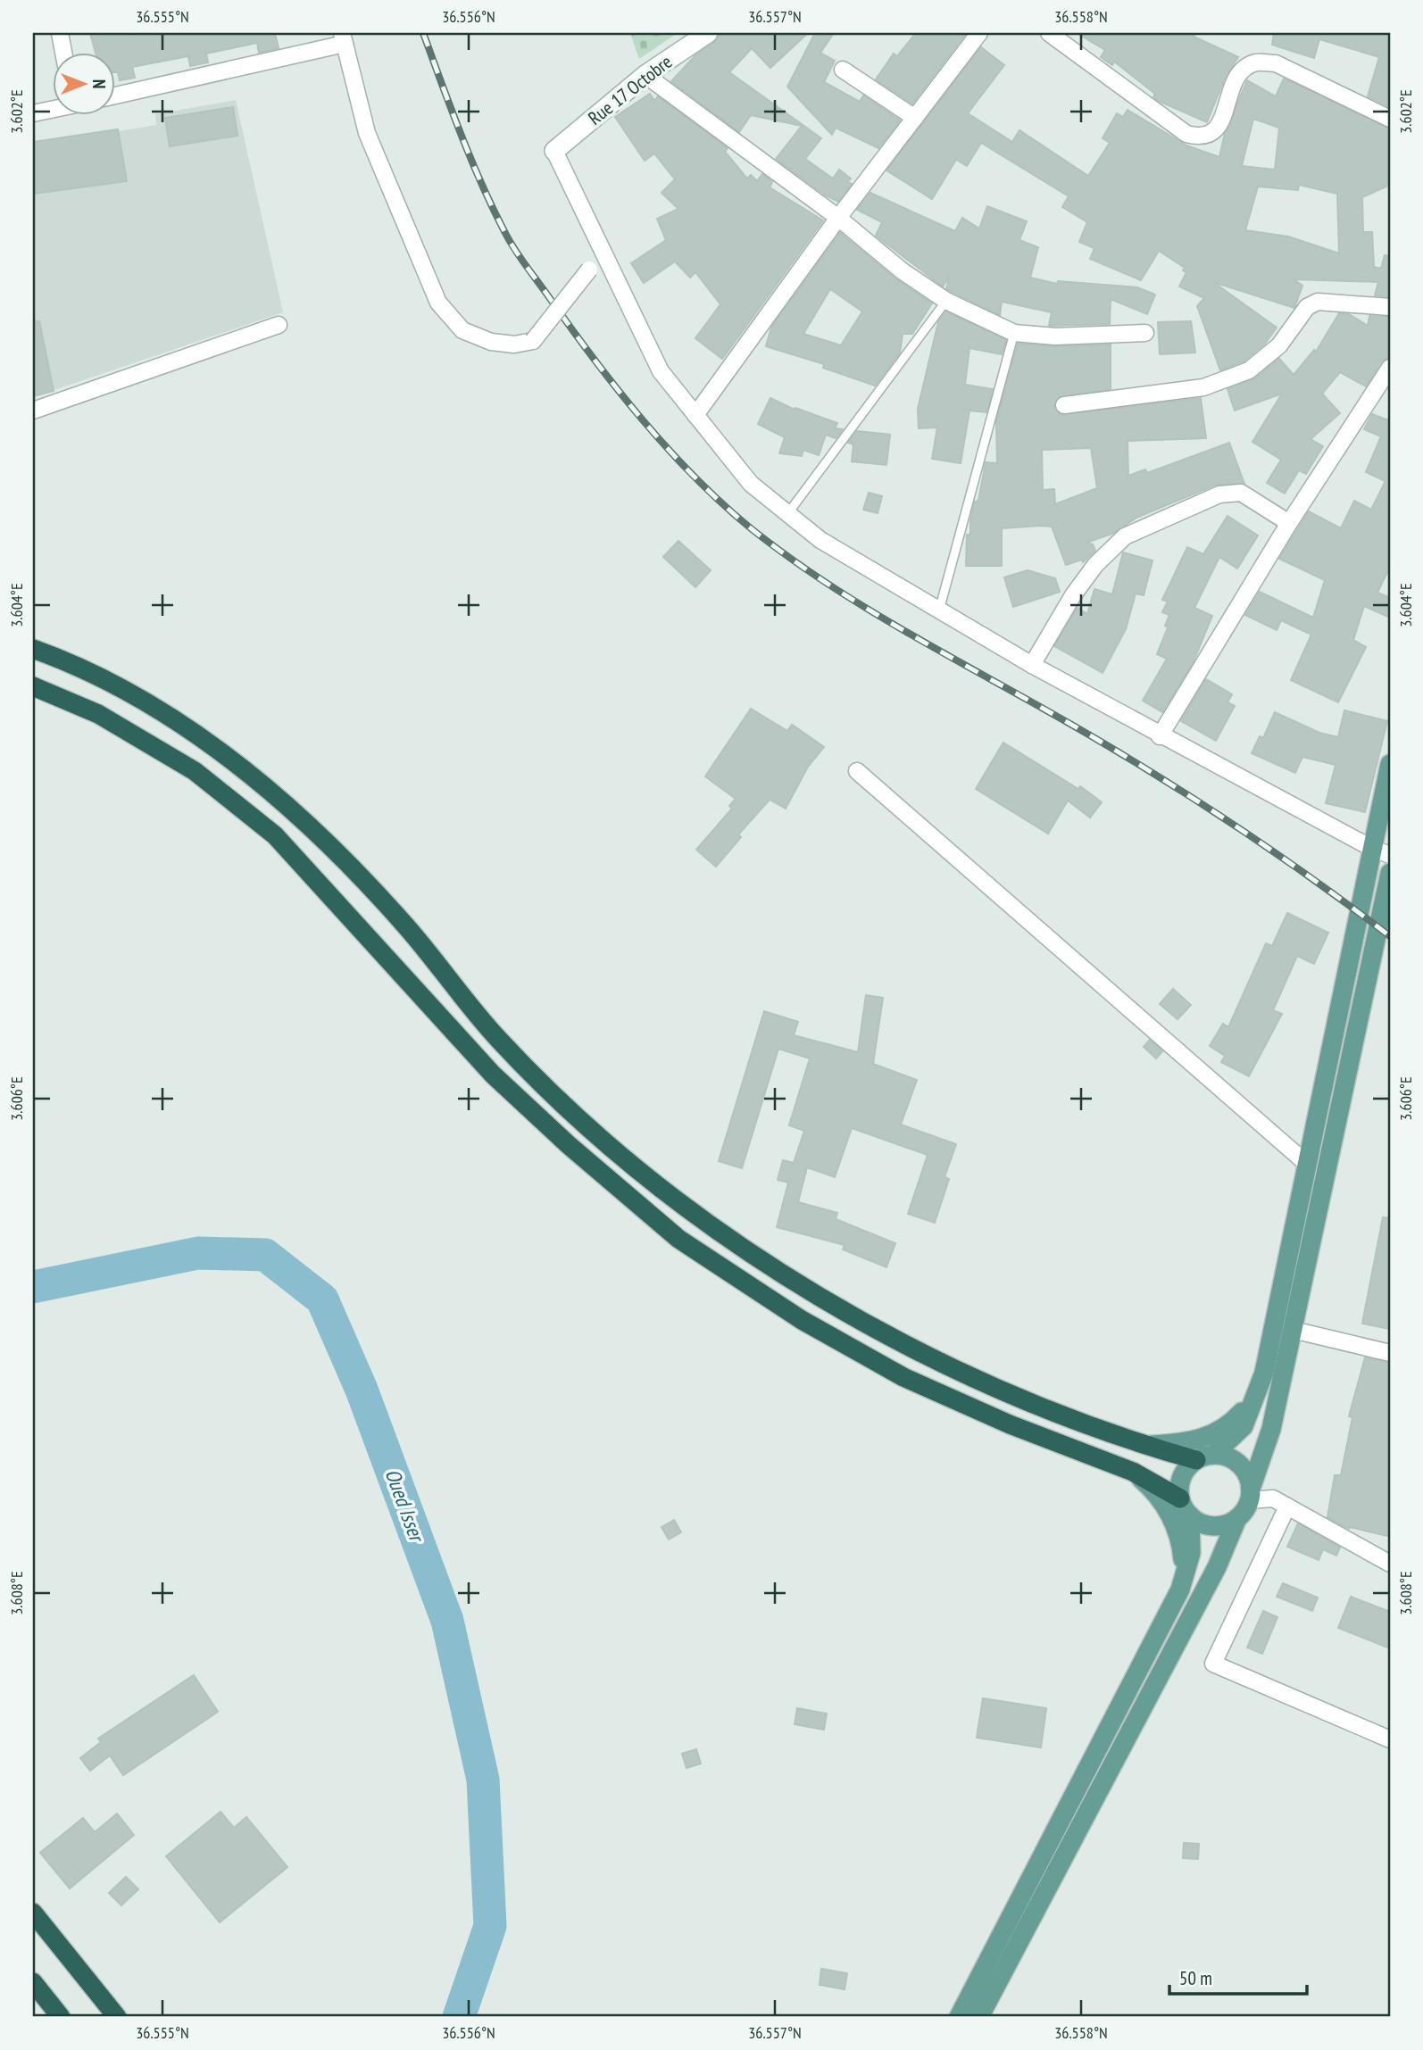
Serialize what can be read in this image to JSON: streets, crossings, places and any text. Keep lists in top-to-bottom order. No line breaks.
{"streets":{"street":["Rue 17 Octobre"]},"water":["Oued Isser"],"scale_bar":"50 m","north":"right","coordinates":["36.555°N","36.556°N","36.557°N","36.558°N","3.602°E","3.604°E","3.606°E","3.608°E"]}
